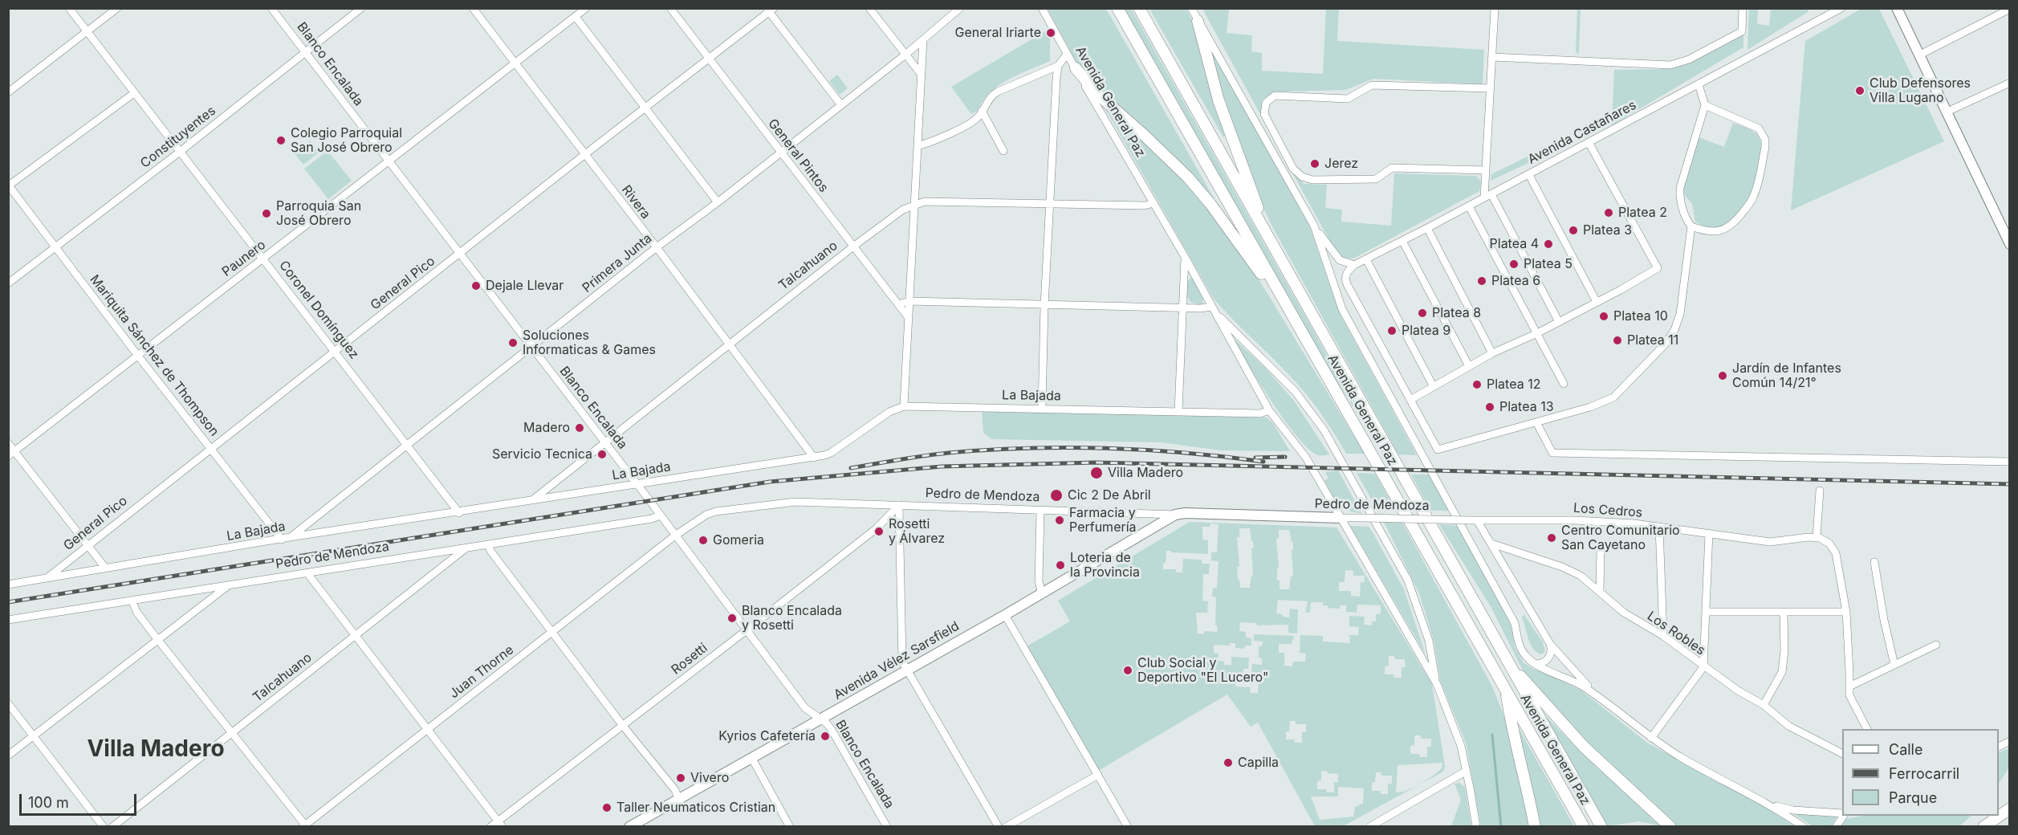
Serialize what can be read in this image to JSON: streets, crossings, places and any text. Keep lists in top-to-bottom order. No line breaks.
{"streets":{"highway":["Avenida General Paz"],"main road":["Pedro de Mendoza","Avenida Vélez Sarsfield"],"street":["Blanco Encalada","Avenida Castañares","Constituyentes","General Pintos","Rivera","Paunero","Primera Junta","Talcahuano","General Pico","Coronel Domínguez","Mariquita Sánchez de Thompson","La Bajada","Los Cedros","Los Robles","Rosetti","Juan Thorne"]},"crossings":[["Blanco Encalada","Constituyentes"],["Blanco Encalada","Paunero"],["Blanco Encalada","Primera Junta"],["Blanco Encalada","Talcahuano"],["Blanco Encalada","General Pico"],["Blanco Encalada","La Bajada"],["Blanco Encalada","Pedro de Mendoza"],["Blanco Encalada","Rosetti"],["Blanco Encalada","Avenida Vélez Sarsfield"],["Blanco Encalada","Juan Thorne"],["Avenida General Paz","Talcahuano"],["Avenida General Paz","La Bajada"],["Avenida General Paz","Pedro de Mendoza"],["Constituyentes","Coronel Domínguez"],["Constituyentes","Mariquita Sánchez de Thompson"],["General Pintos","Primera Junta"],["General Pintos","Talcahuano"],["General Pintos","General Pico"],["Rivera","Paunero"],["Rivera","Primera Junta"],["Rivera","Talcahuano"],["Rivera","General Pico"],["Rivera","La Bajada"],["Paunero","Coronel Domínguez"],["Paunero","Mariquita Sánchez de Thompson"],["Primera Junta","Coronel Domínguez"],["Primera Junta","La Bajada"],["Talcahuano","La Bajada"],["Talcahuano","Pedro de Mendoza"],["General Pico","Coronel Domínguez"],["General Pico","Mariquita Sánchez de Thompson"],["General Pico","La Bajada"],["Coronel Domínguez","La Bajada"],["Mariquita Sánchez de Thompson","La Bajada"],["Pedro de Mendoza","Los Cedros"],["Pedro de Mendoza","Rosetti"],["Pedro de Mendoza","Avenida Vélez Sarsfield"],["Pedro de Mendoza","Juan Thorne"]],"districts":["Villa Madero"],"places":["General Iriarte","Club Defensores Villa Lugano","Colegio Parroquial San José Obrero","Jerez","Platea 2","Parroquia San José Obrero","Platea 3","Platea 4","Platea 5","Platea 6","Dejale Llevar","Platea 8","Platea 10","Platea 9","Platea 11","Soluciones Informaticas & Games","Jardín de Infantes Común 14/21°","Platea 12","Platea 13","Madero","Servicio Tecnica","Villa Madero","Cic 2 De Abril","Farmacia y Perfumería","Rosetti y Álvarez","Centro Comunitario San Cayetano","Gomeria","Loteria de la Provincia","Blanco Encalada y Rosetti","Club Social y Deportivo \"El Lucero\"","Kyrios Cafetería","Capilla","Vivero","Taller Neumaticos Cristian"],"legend":["Calle","Ferrocarril","Parque"],"scale_bar":"100 m"}
